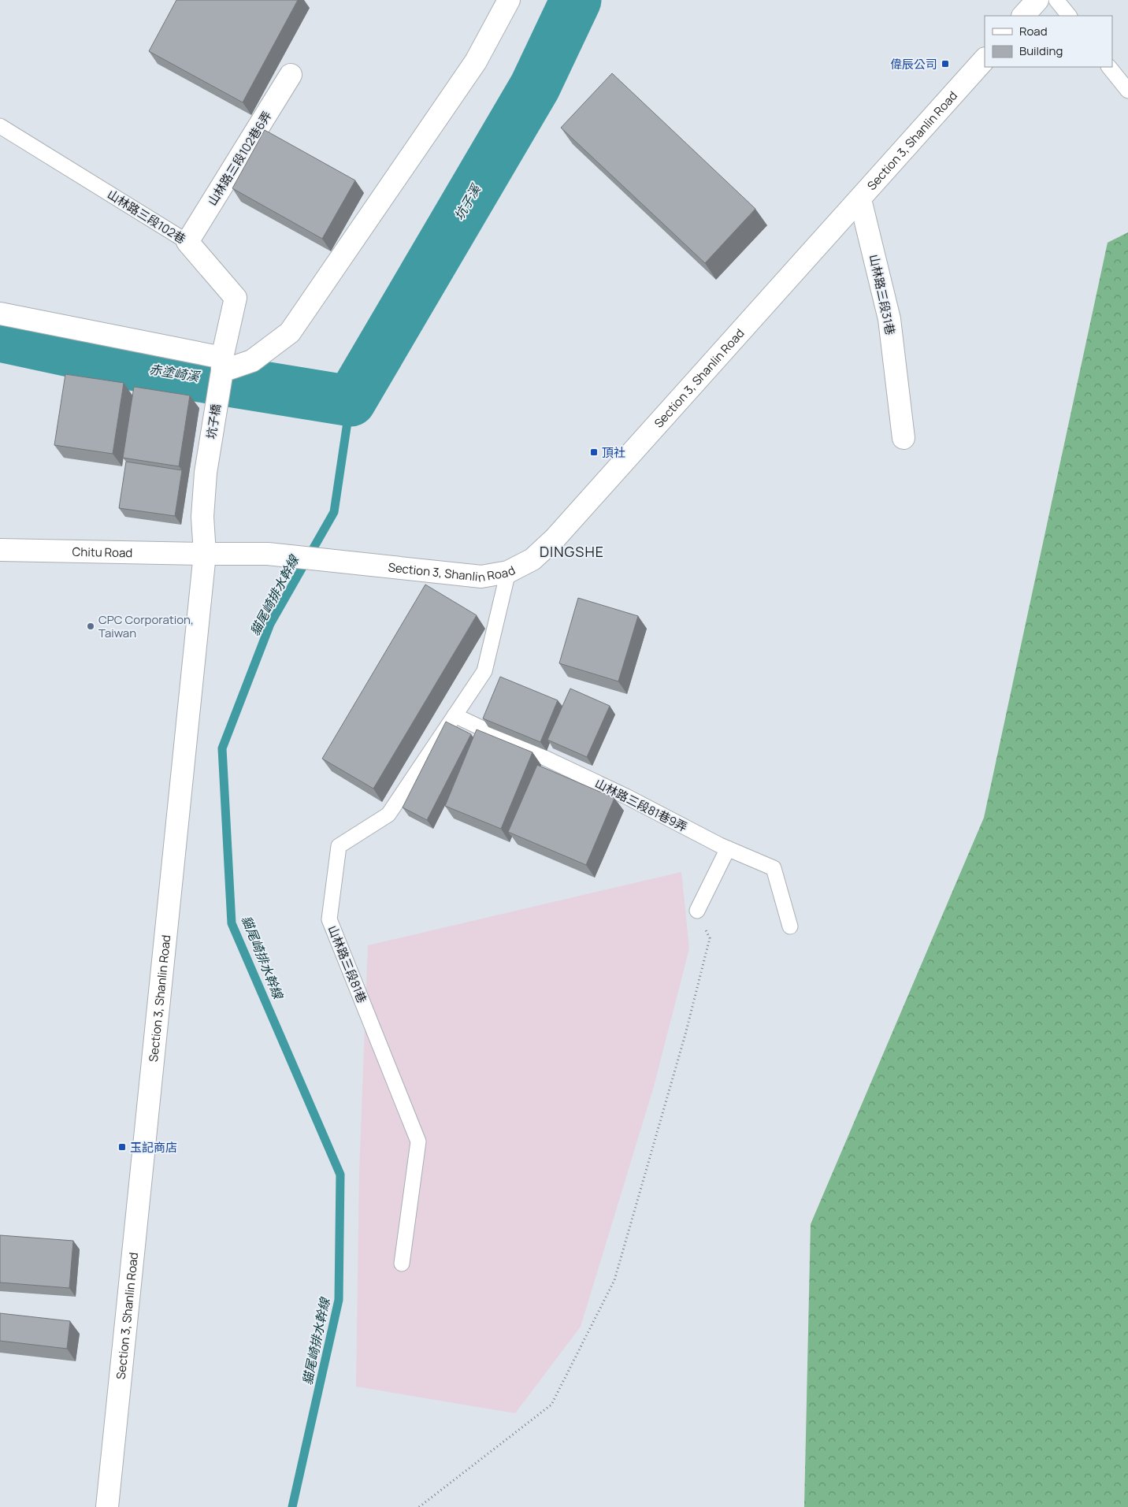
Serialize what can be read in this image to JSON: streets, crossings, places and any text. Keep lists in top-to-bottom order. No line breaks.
{"streets":{"main road":["Section 3, Shanlin Road","山林路三段102巷6弄","山林路三段102巷","山林路三段31巷","坑子橋","Chitu Road"],"lane":["山林路三段81巷9弄","山林路三段81巷"]},"crossings":[["Section 3, Shanlin Road","山林路三段31巷"],["Section 3, Shanlin Road","坑子橋"],["Section 3, Shanlin Road","Chitu Road"],["Section 3, Shanlin Road","山林路三段81巷"],["山林路三段102巷6弄","山林路三段102巷"],["山林路三段102巷","坑子橋"],["坑子橋","Chitu Road"],["山林路三段81巷9弄","山林路三段81巷"]],"districts":["DINGSHE"],"water":["坑子溪","赤塗崎溪","貓尾崎排水幹線"],"places":{"transit":["偉辰公司","頂社","玉記商店"],"other":["CPC Corporation, Taiwan"]},"legend":["Road","Building"]}
